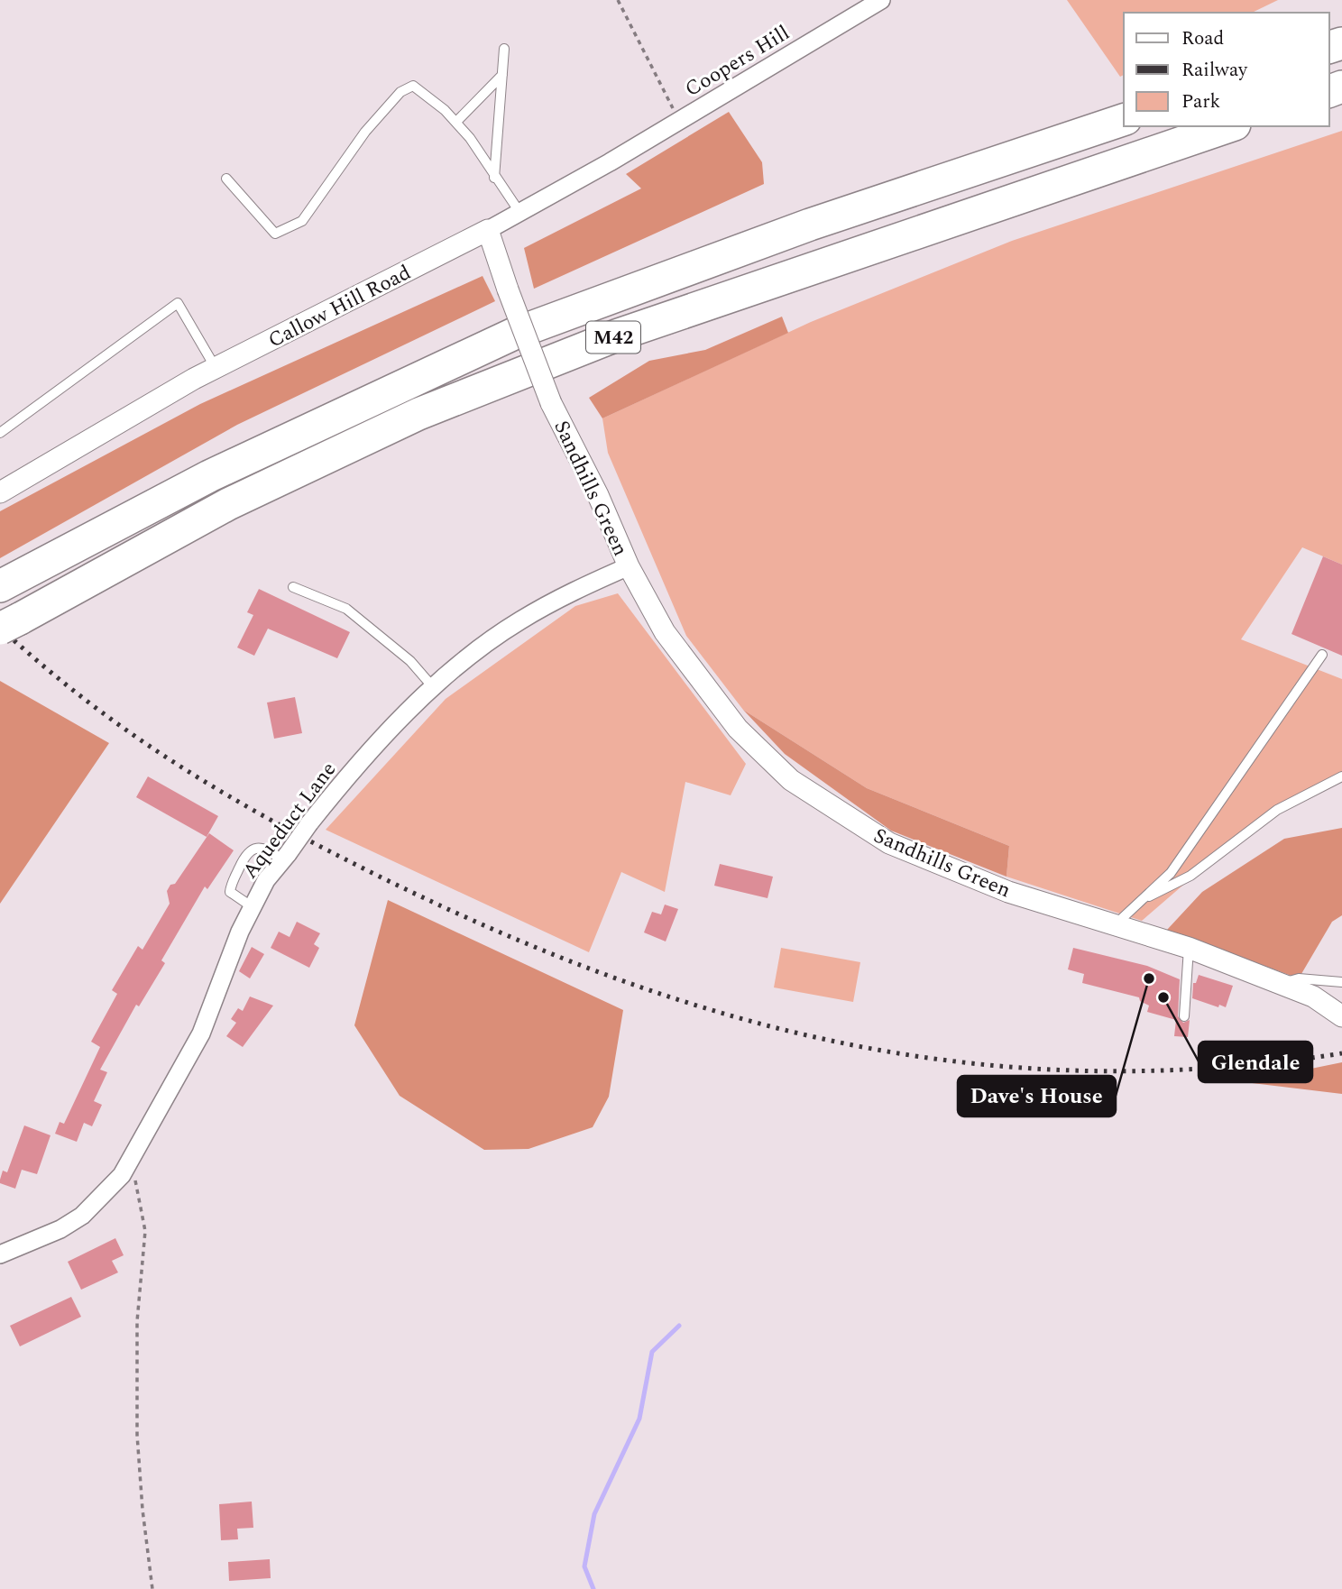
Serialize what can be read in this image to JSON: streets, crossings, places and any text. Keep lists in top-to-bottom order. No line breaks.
{"streets":{"highway":["M42"],"street":["Coopers Hill","Callow Hill Road","Sandhills Green","Aqueduct Lane"]},"crossings":[["Coopers Hill","Callow Hill Road"],["Callow Hill Road","Sandhills Green"],["Sandhills Green","Aqueduct Lane"]],"places":["Dave's House","Glendale"],"legend":["Road","Railway","Park"]}
